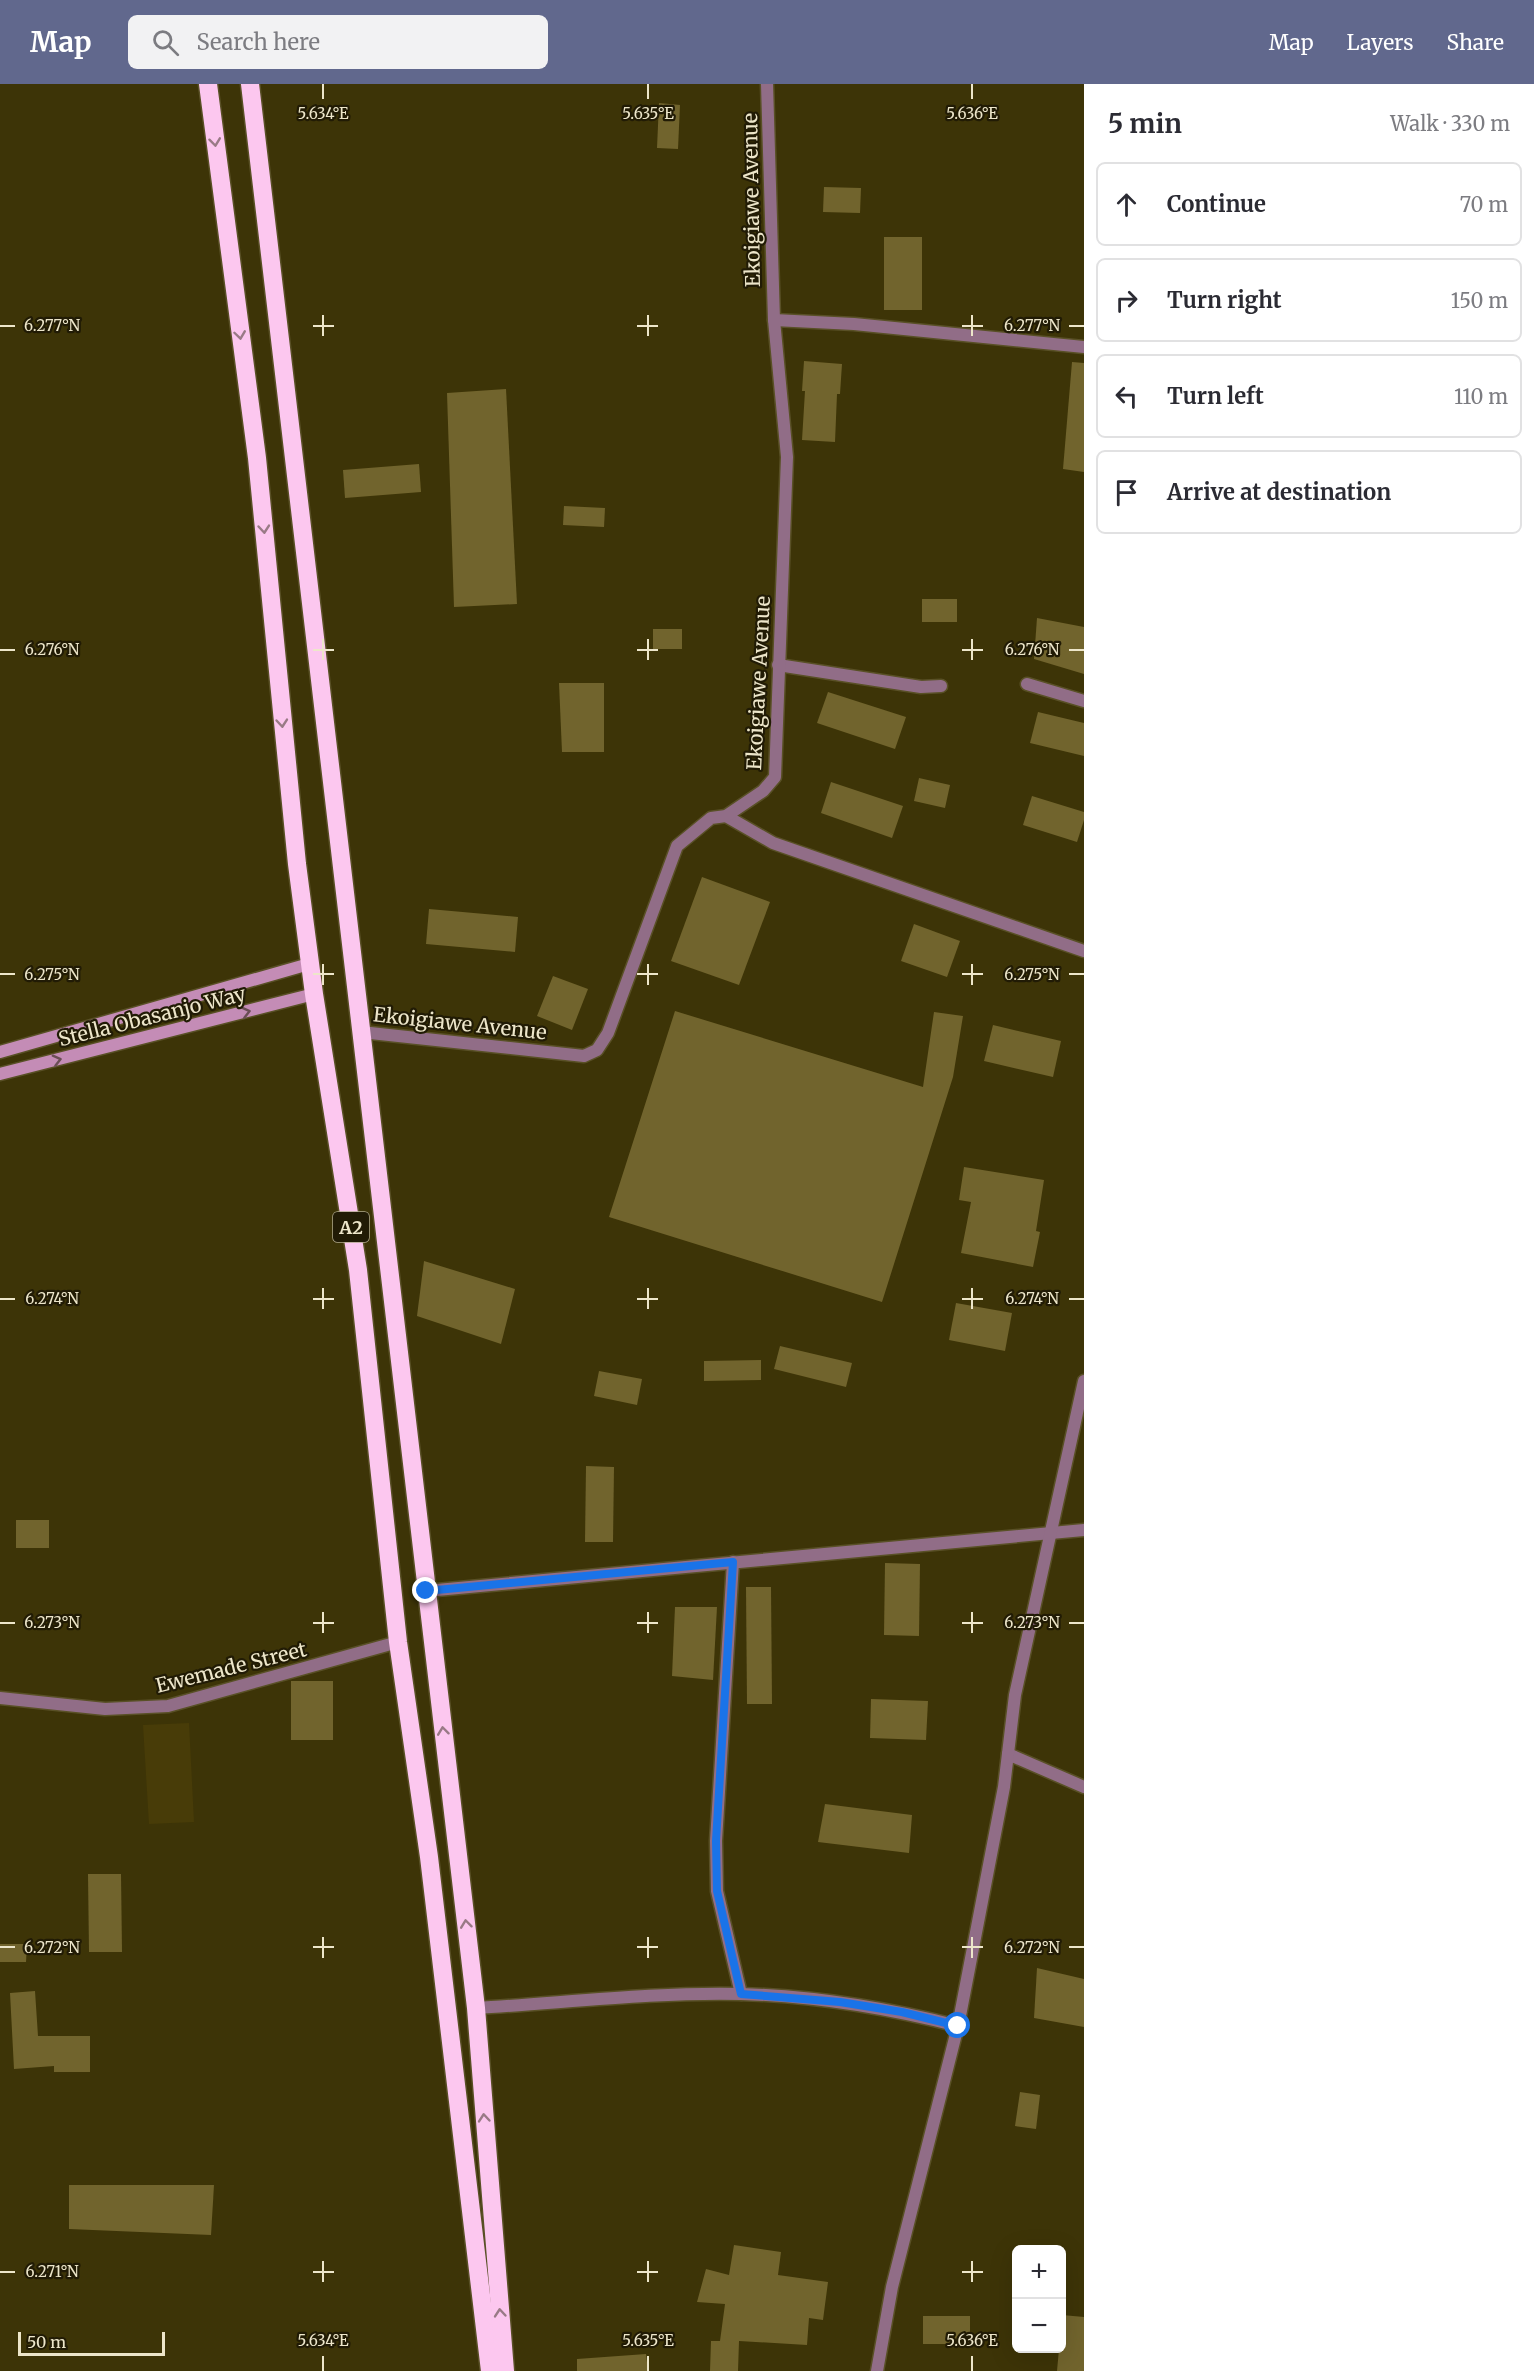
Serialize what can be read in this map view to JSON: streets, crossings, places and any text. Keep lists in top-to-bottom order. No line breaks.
{"streets":{"highway":["A2"],"street":["Ekoigiawe Avenue","Stella Obasanjo Way","Ewemade Street"]},"crossings":[["Ekoigiawe Avenue","A2"],["Stella Obasanjo Way","A2"],["A2","Ewemade Street"]],"scale_bar":"50 m","page":{"header":"Map","search":"Search here","nav":["Map","Layers","Share"],"heading":["5 min","Walk · 330 m"],"list":[["Continue","70 m"],["Turn right","150 m"],["Turn left","110 m"],"Arrive at destination"],"map_buttons":["+","−"],"scale":"50 m"},"coordinates":["5.634°E","5.635°E","5.636°E","6.277°N","6.276°N","6.275°N","6.274°N","6.273°N","6.272°N","6.271°N"]}
